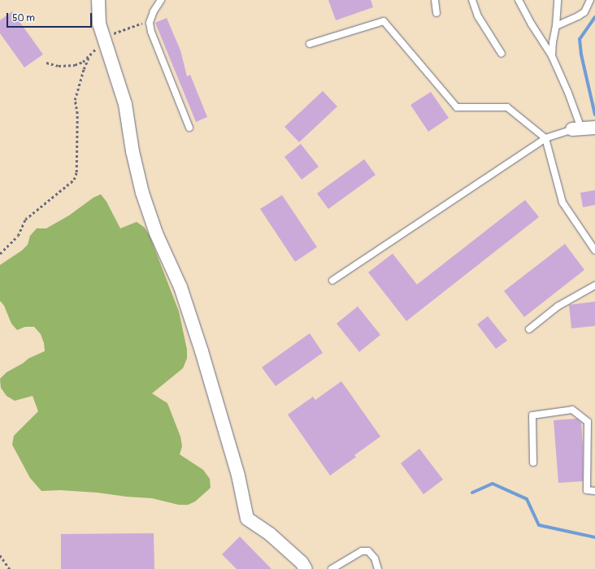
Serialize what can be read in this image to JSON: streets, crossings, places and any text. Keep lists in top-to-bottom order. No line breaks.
{"scale_bar":"50 m"}
